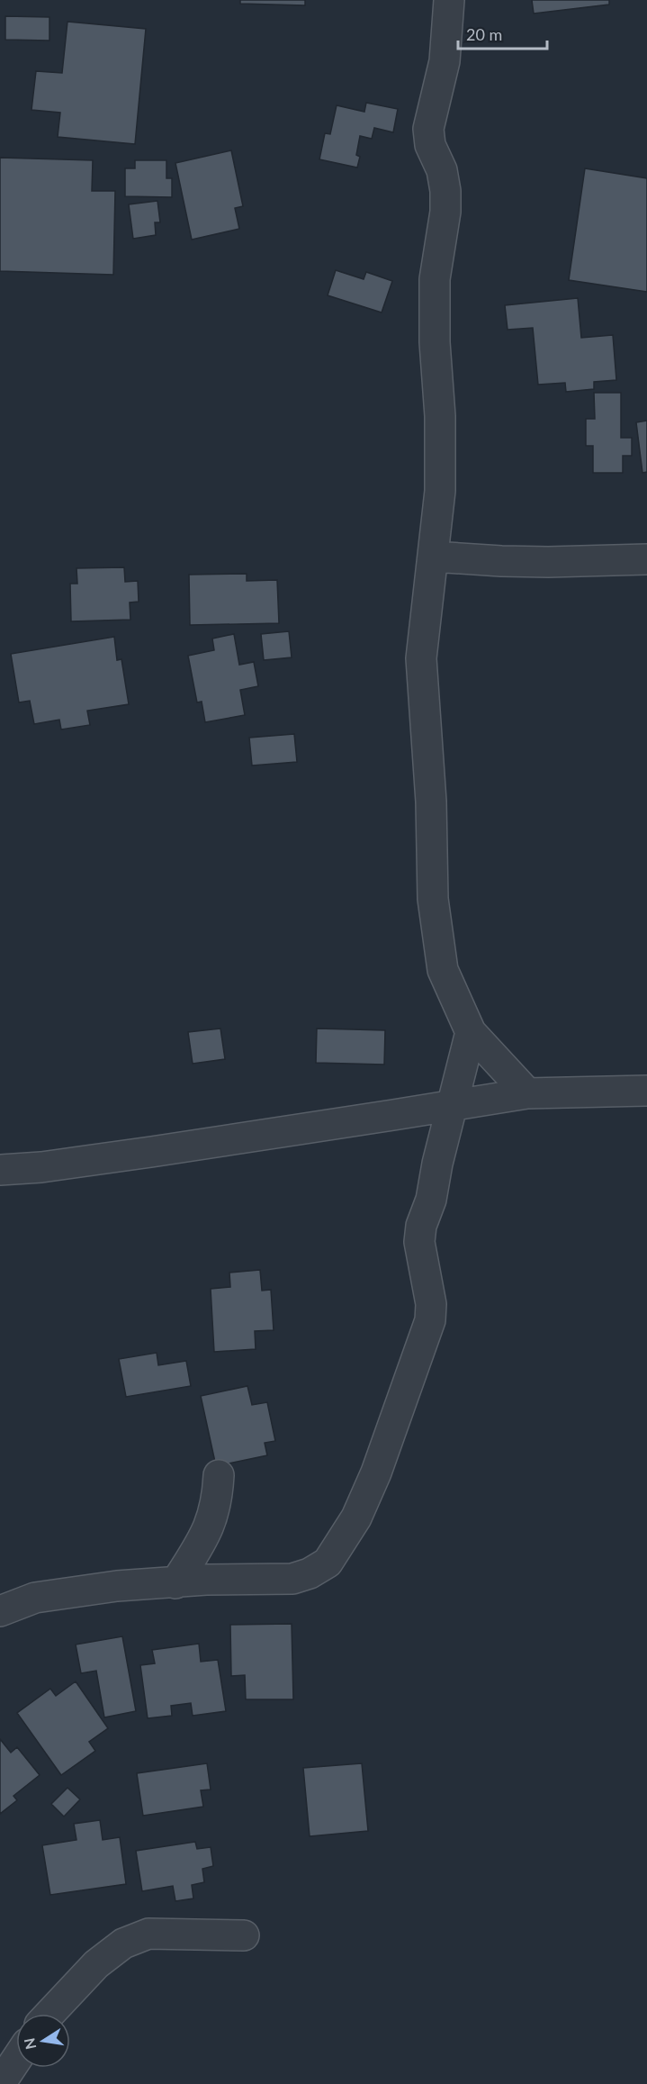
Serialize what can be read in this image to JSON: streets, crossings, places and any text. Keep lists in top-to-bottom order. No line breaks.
{"scale_bar":"20 m","north":"left"}
